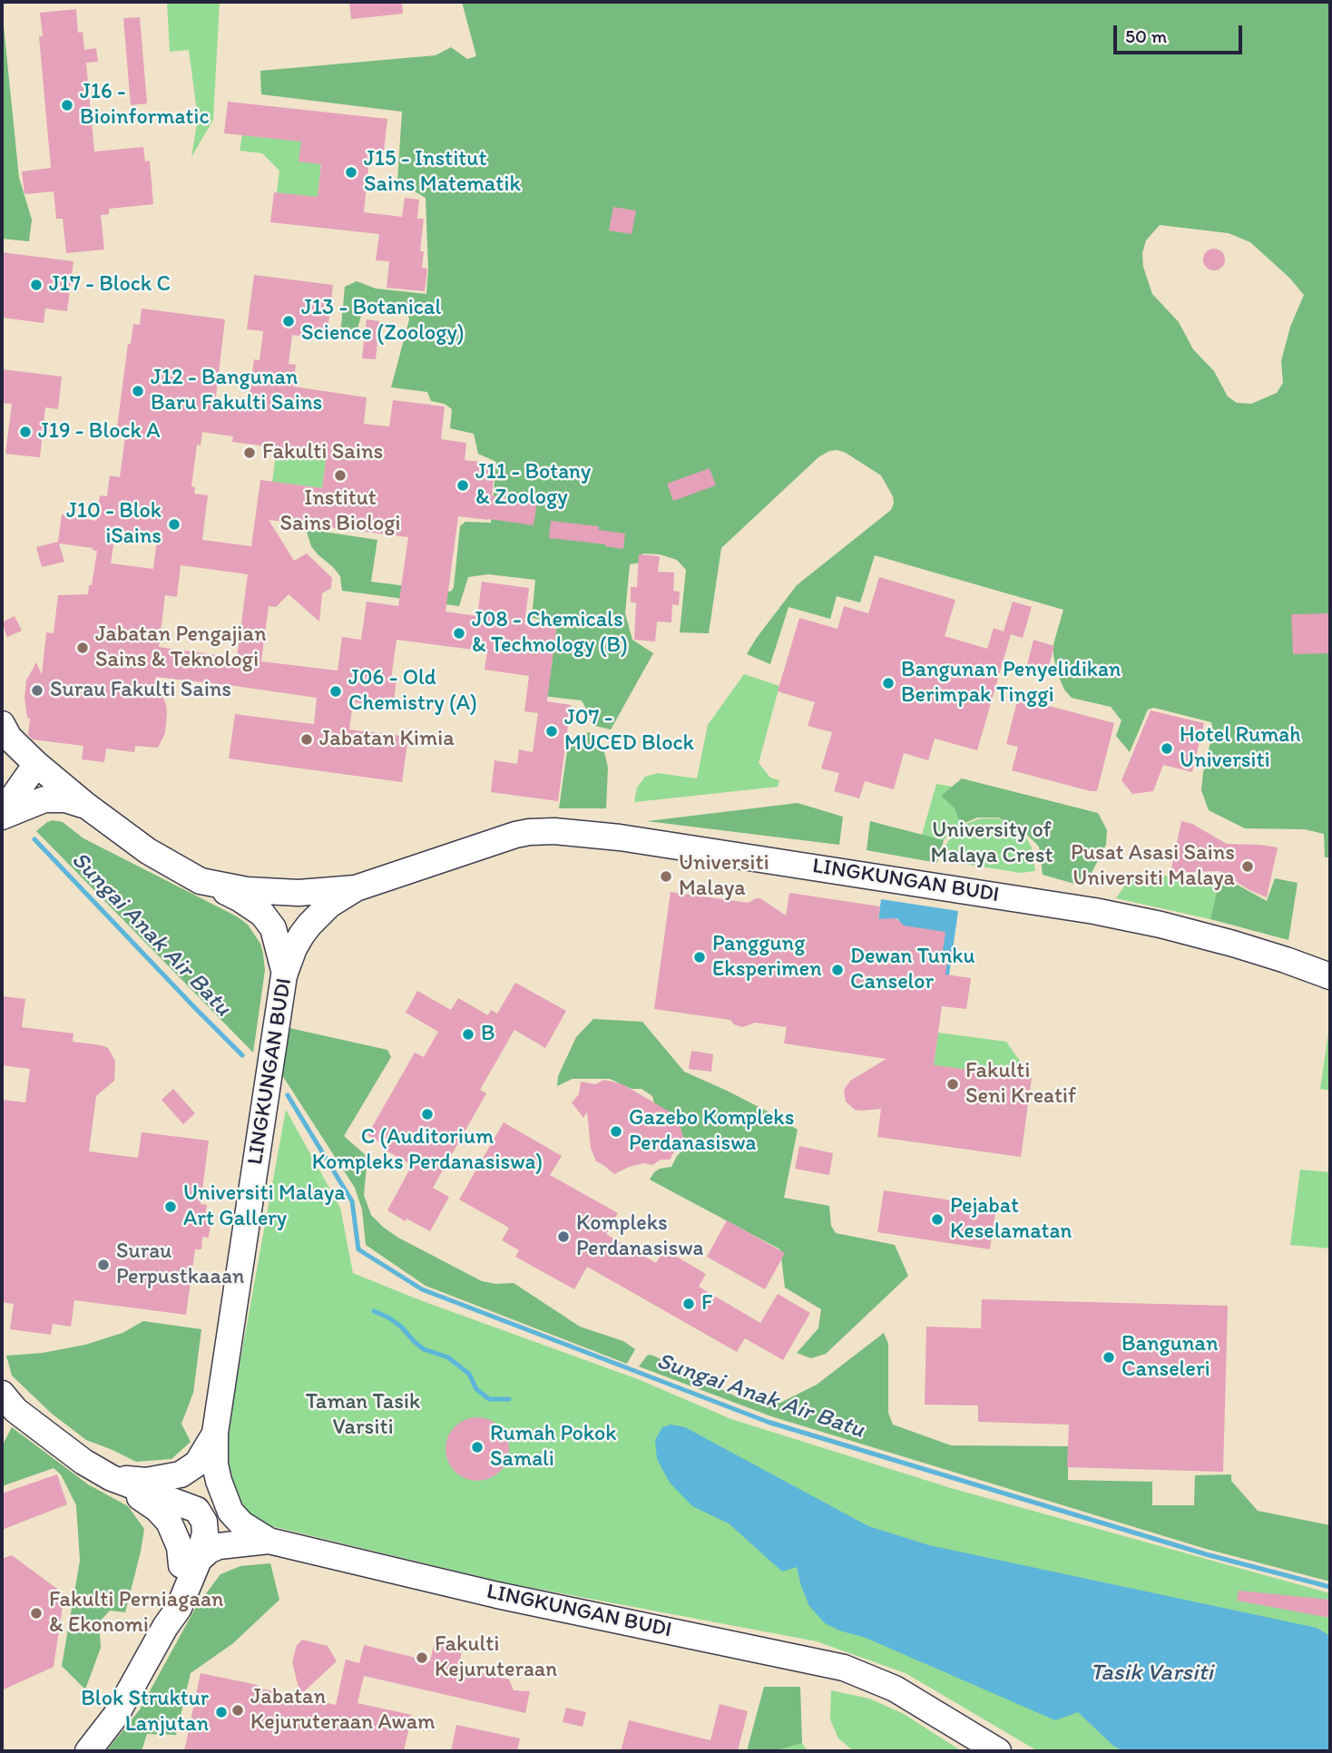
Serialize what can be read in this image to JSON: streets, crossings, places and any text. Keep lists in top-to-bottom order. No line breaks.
{"streets":{"street":["LINGKUNGAN BUDI"]},"water":["Sungai Anak Air Batu","Tasik Varsiti"],"parks":["University of Malaya Crest","Taman Tasik Varsiti"],"places":["J16 - Bioinformatic","J15 - Institut Sains Matematik","J17 - Block C","J13 - Botanical Science (Zoology)","J12 - Bangunan Baru Fakulti Sains","J19 - Block A","Fakulti Sains","Institut Sains Biologi","J11 - Botany & Zoology","J10 - Blok iSains","J08 - Chemicals & Technology (B)","Jabatan Pengajian Sains & Teknologi","Bangunan Penyelidikan Berimpak Tinggi","Surau Fakulti Sains","J06 - Old Chemistry (A)","J07 - MUCED Block","Jabatan Kimia","Hotel Rumah Universiti","Pusat Asasi Sains Universiti Malaya","Universiti Malaya","Panggung Eksperimen","Dewan Tunku Canselor","B","Fakulti Seni Kreatif","C (Auditorium Kompleks Perdanasiswa)","Gazebo Kompleks Perdanasiswa","Universiti Malaya Art Gallery","Pejabat Keselamatan","Kompleks Perdanasiswa","Surau Perpustkaaan","F","Bangunan Canseleri","Rumah Pokok Samali","Fakulti Perniagaan & Ekonomi","Fakulti Kejuruteraan","Jabatan Kejuruteraan Awam","Blok Struktur Lanjutan"],"scale_bar":"50 m"}
